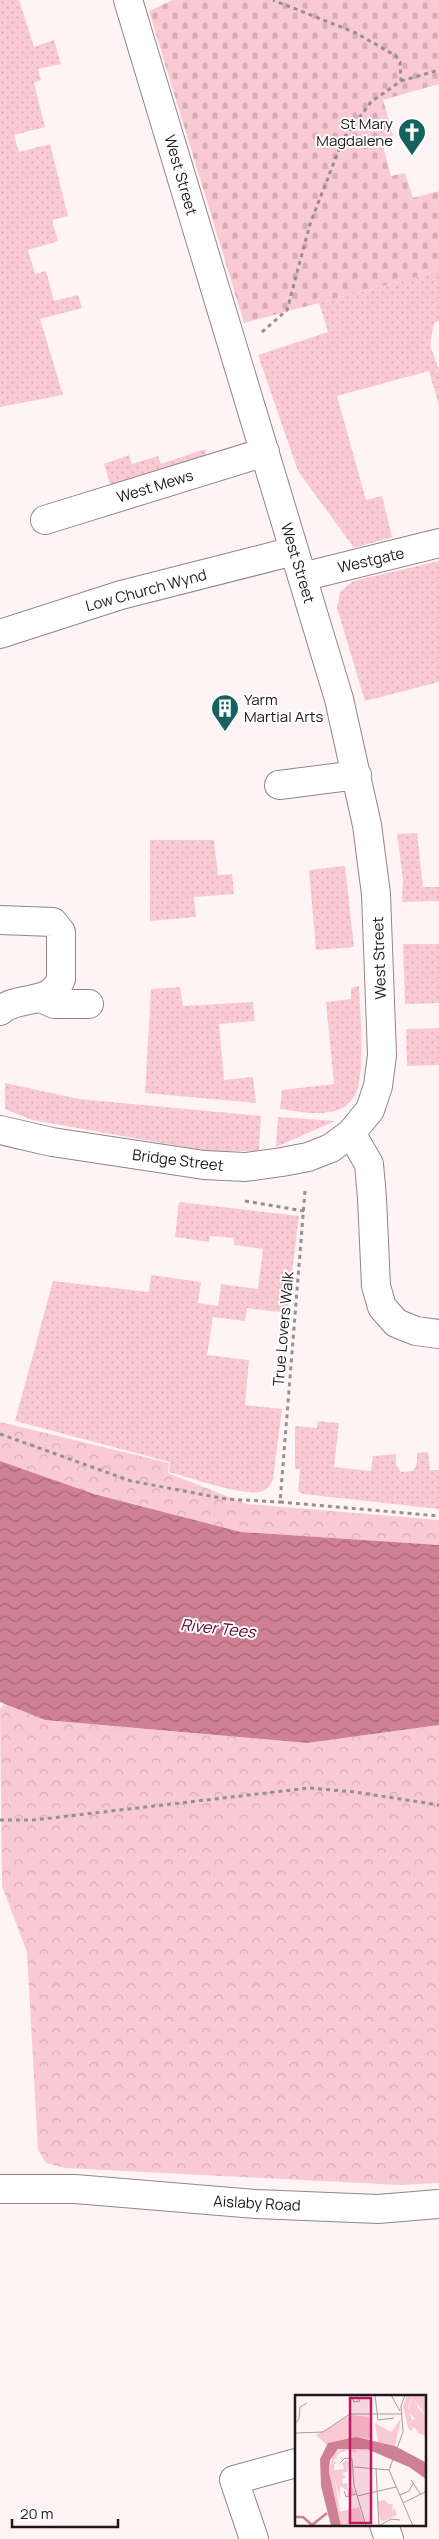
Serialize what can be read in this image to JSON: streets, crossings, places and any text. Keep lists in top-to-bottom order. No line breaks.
{"streets":{"street":["West Street","West Mews","Westgate","Low Church Wynd","Bridge Street","Aislaby Road"],"path":["True Lovers Walk"]},"crossings":[["West Street","West Mews"],["West Street","Westgate"],["West Street","Low Church Wynd"],["West Street","Bridge Street"],["Bridge Street","True Lovers Walk"]],"water":["River Tees"],"places":{"church":["St Mary Magdalene"],"building":["Yarm Martial Arts"]},"scale_bar":"20 m"}
